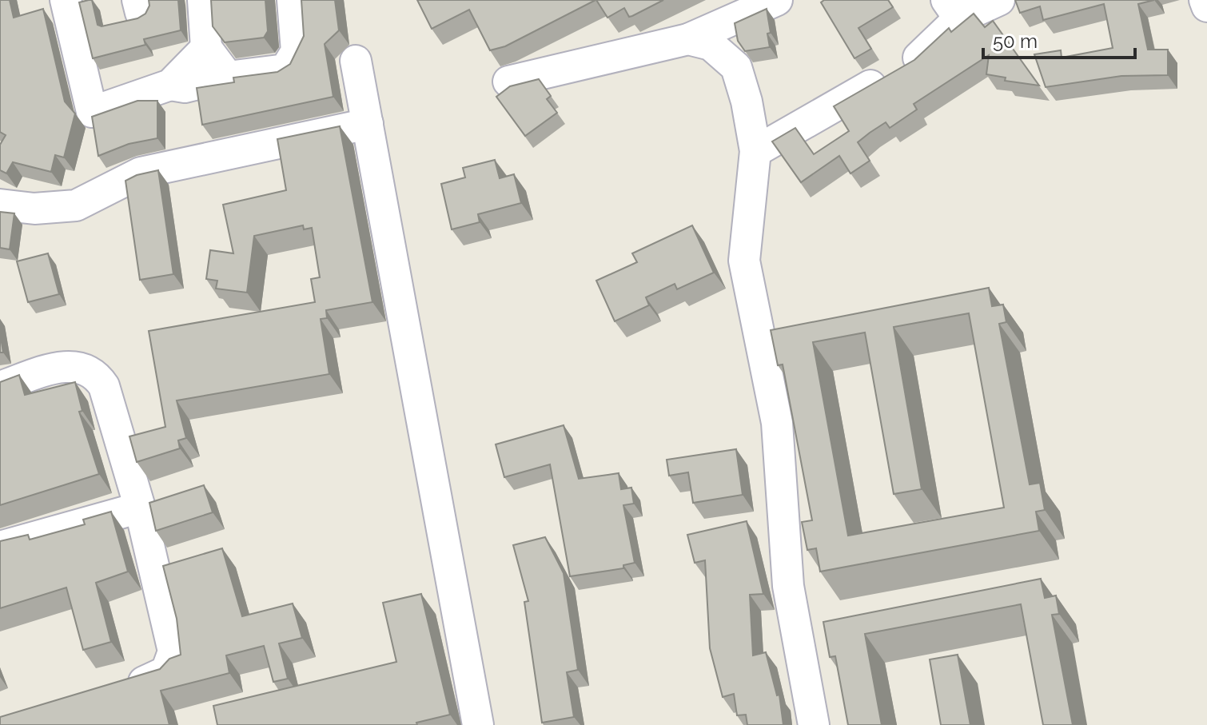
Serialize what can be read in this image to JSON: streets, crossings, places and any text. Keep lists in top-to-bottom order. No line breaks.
{"scale_bar":"50 m"}
